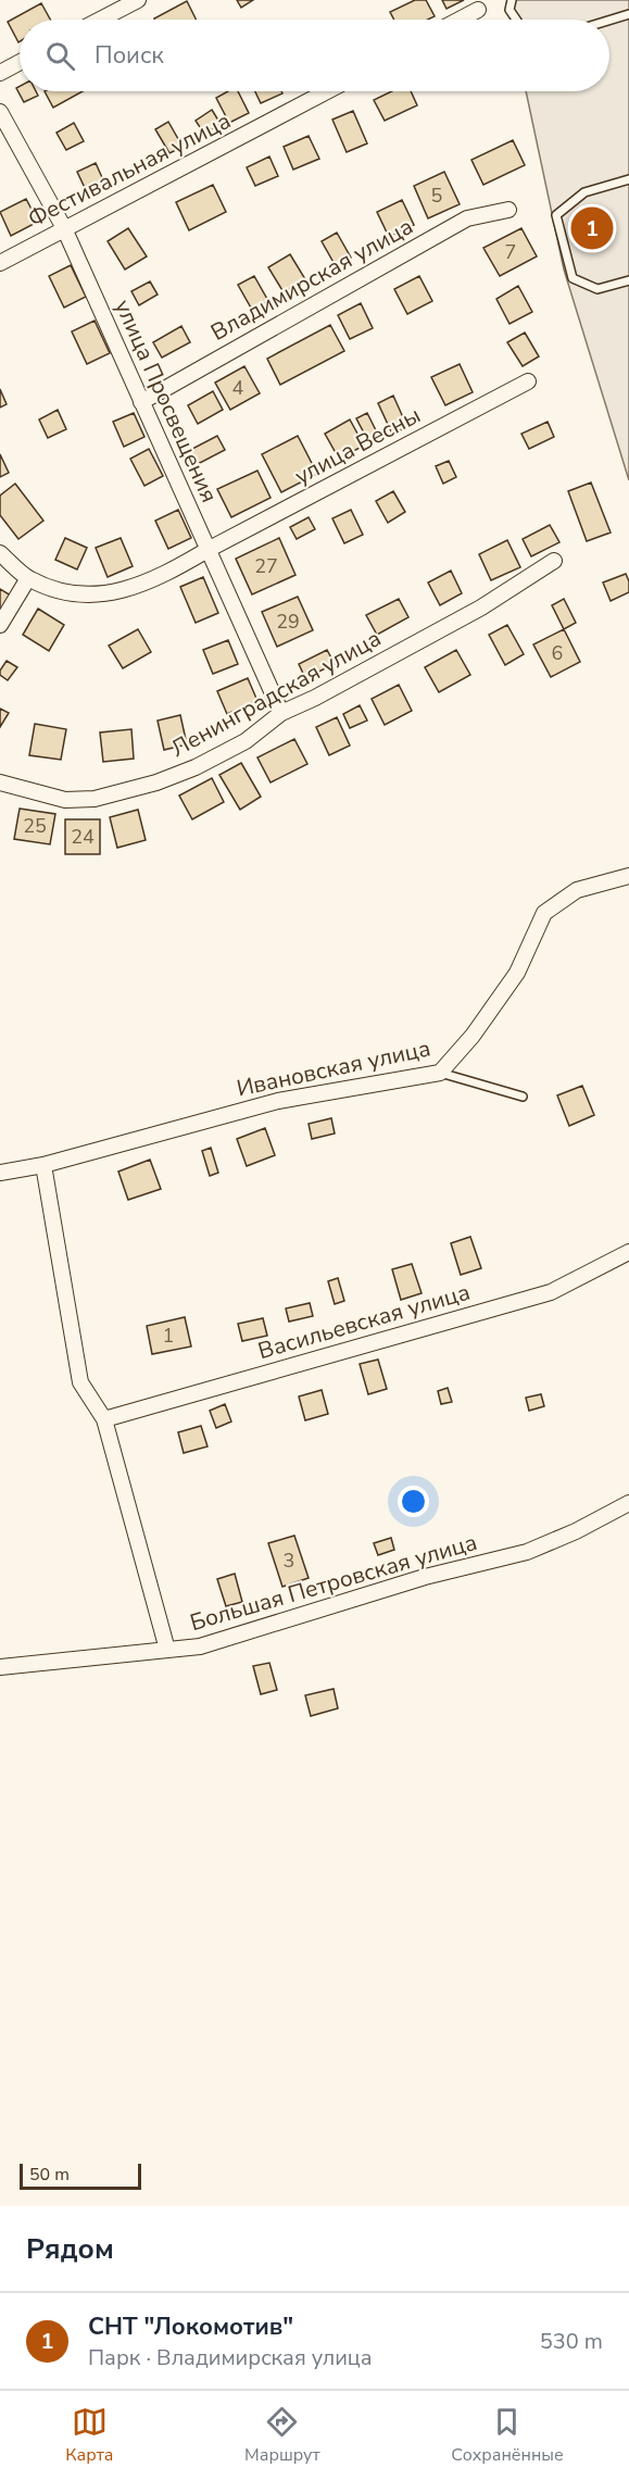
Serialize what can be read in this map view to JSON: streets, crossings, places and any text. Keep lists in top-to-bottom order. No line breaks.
{"streets":{"street":["Фестивальная улица","Владимирская улица","улица Просвещения","улица Весны","Ленинградская улица","Ивановская улица","Васильевская улица","Большая Петровская улица"]},"crossings":[["Фестивальная улица","улица Просвещения"],["Владимирская улица","улица Просвещения"],["улица Просвещения","улица Весны"],["улица Просвещения","Ленинградская улица"]],"house_numbers":["5","7","4","27","29","6","25","24","1","3"],"scale_bar":"50 m","page":{"search":"Поиск","pins":"1","scale":"50 m","heading":"Рядом","list":[{"mark":"1","name":"СНТ \"Локомотив\"","note":"Парк · Владимирская улица","value":"530 m"}],"nav":["Карта","Маршрут","Сохранённые"]}}
